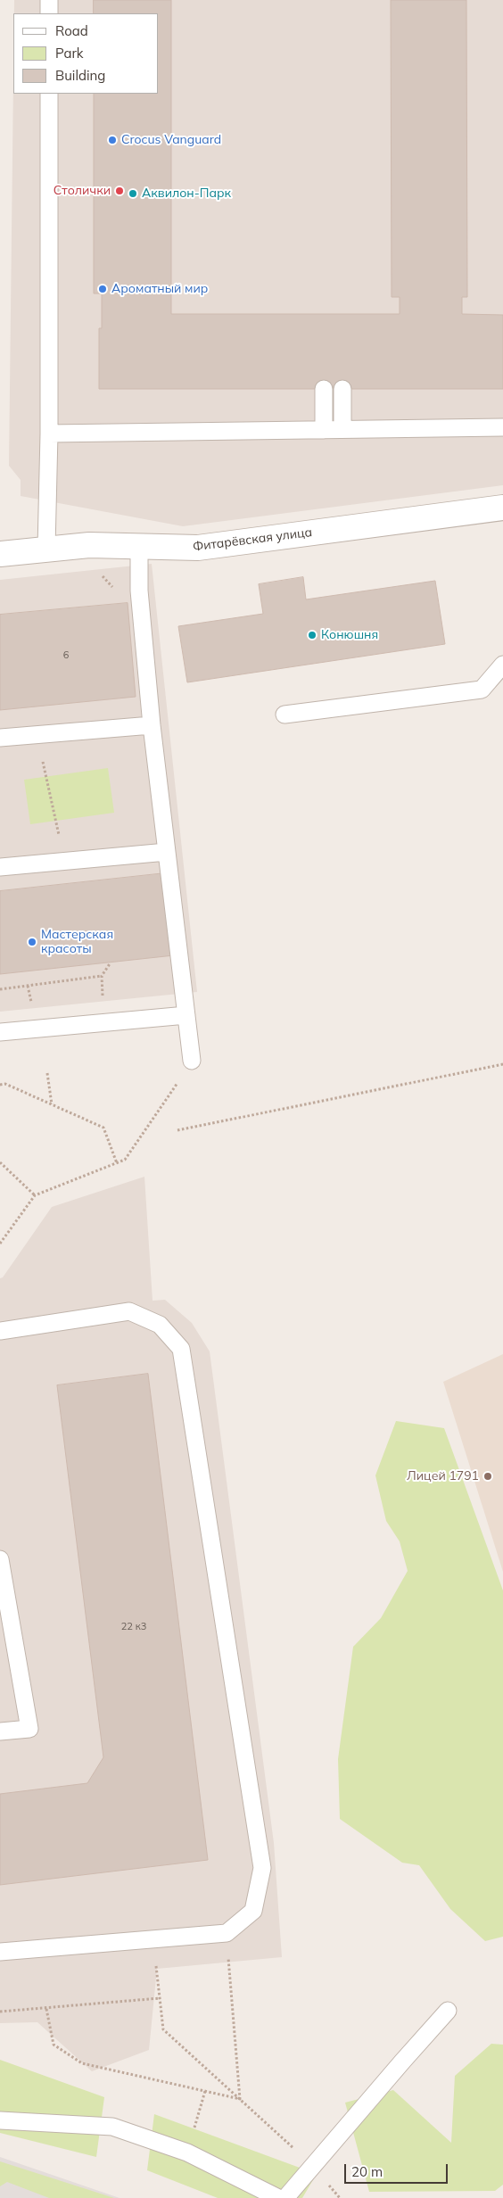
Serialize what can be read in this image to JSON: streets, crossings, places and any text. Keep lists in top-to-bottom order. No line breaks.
{"streets":{"street":["Фитарёвская улица"]},"places":["Crocus Vanguard","Столички","Аквилон-Парк","Ароматный мир","Конюшня","Мастерская красоты","Лицей 1791"],"house_numbers":["6","22 к3"],"legend":["Road","Park","Building"],"scale_bar":"20 m"}
